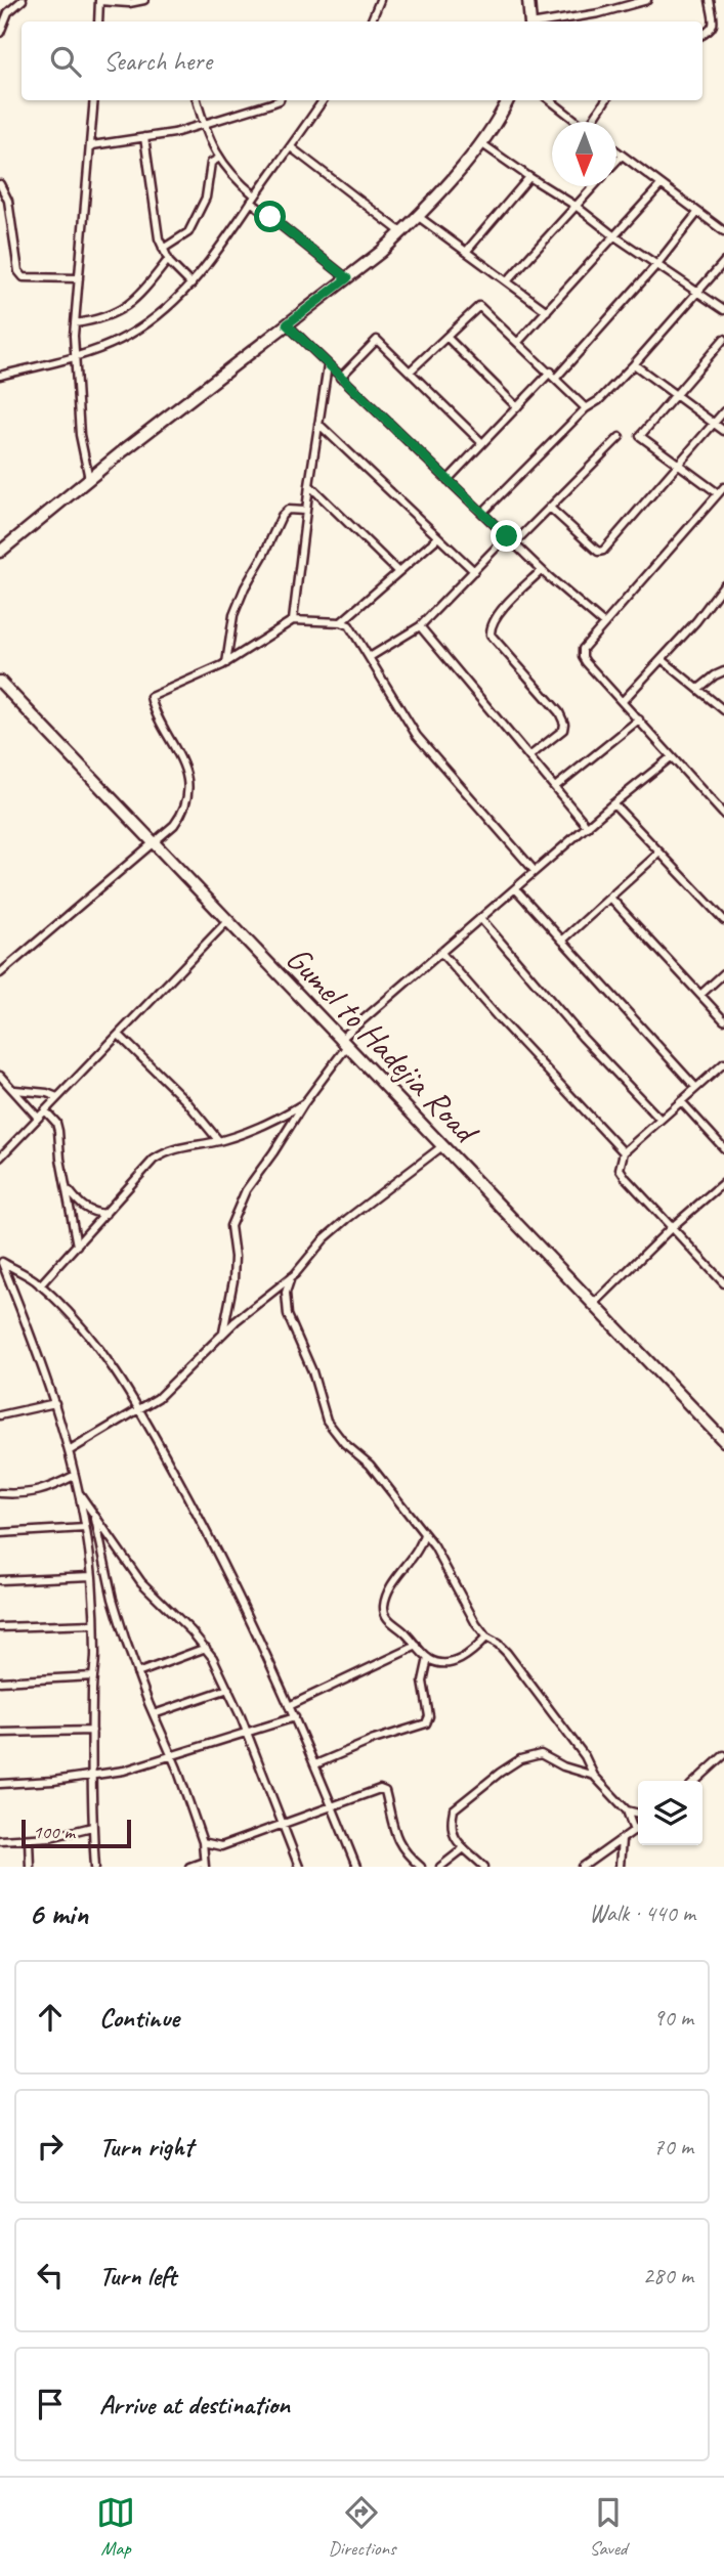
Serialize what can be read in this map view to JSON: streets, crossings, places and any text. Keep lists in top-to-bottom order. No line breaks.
{"streets":{"main road":["Gumel to Hadejia Road"]},"scale_bar":"100 m","north":"bottom","page":{"search":"Search here","scale":"100 m","heading":["6 min","Walk · 440 m"],"list":[["Continue","90 m"],["Turn right","70 m"],["Turn left","280 m"],"Arrive at destination"],"nav":["Map","Directions","Saved"]}}
